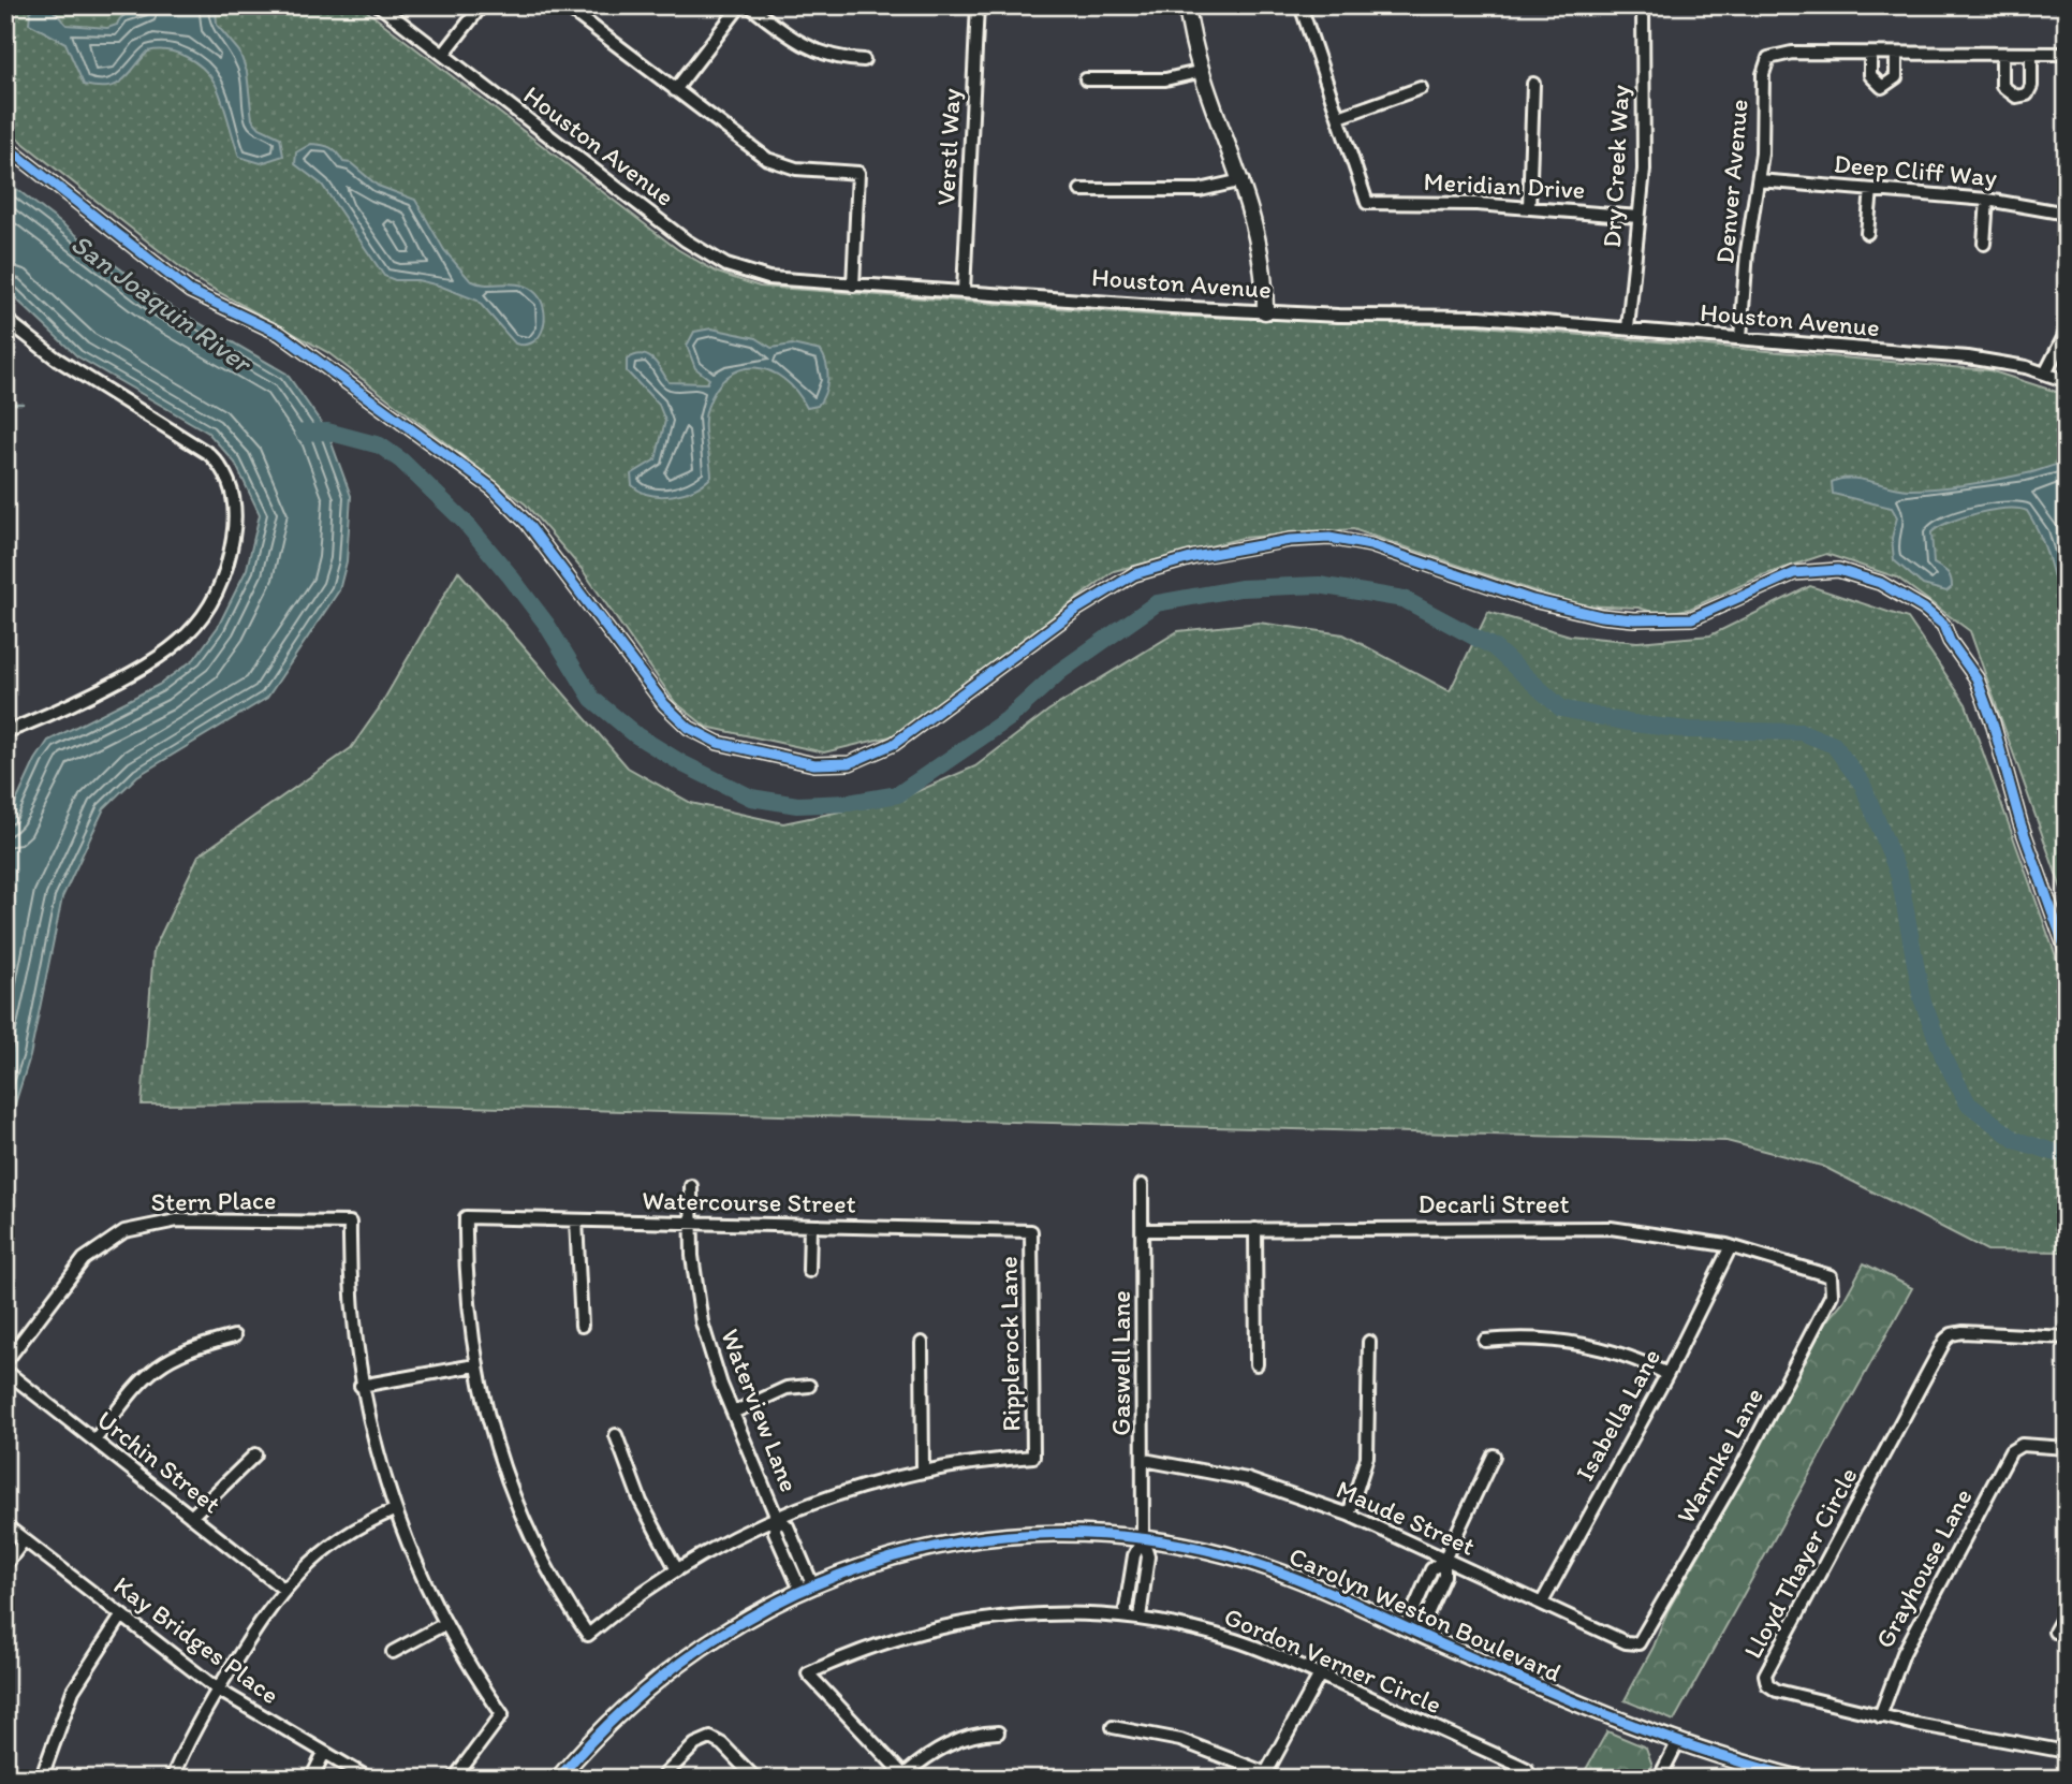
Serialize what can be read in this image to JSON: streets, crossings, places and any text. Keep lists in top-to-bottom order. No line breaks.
{"streets":{"street":["Houston Avenue","Verstl Way","Dry Creek Way","Deep Cliff Way","Denver Avenue","Meridian Drive","Stern Place","Watercourse Street","Decarli Street","Ripplerock Lane","Gaswell Lane","Waterview Lane","Isabella Lane","Warmke Lane","Urchin Street","Maude Street","Lloyd Thayer Circle","Grayhouse Lane","Carolyn Weston Boulevard","Kay Bridges Place","Gordon Verner Circle"]},"crossings":[["Houston Avenue","Verstl Way"],["Houston Avenue","Dry Creek Way"],["Houston Avenue","Denver Avenue"],["Dry Creek Way","Meridian Drive"],["Deep Cliff Way","Denver Avenue"],["Watercourse Street","Ripplerock Lane"],["Watercourse Street","Waterview Lane"],["Decarli Street","Gaswell Lane"],["Decarli Street","Isabella Lane"],["Decarli Street","Warmke Lane"],["Gaswell Lane","Maude Street"],["Gaswell Lane","Carolyn Weston Boulevard"],["Gaswell Lane","Gordon Verner Circle"],["Waterview Lane","Carolyn Weston Boulevard"],["Isabella Lane","Maude Street"],["Warmke Lane","Maude Street"],["Lloyd Thayer Circle","Grayhouse Lane"]],"water":["San Joaquin River"]}
